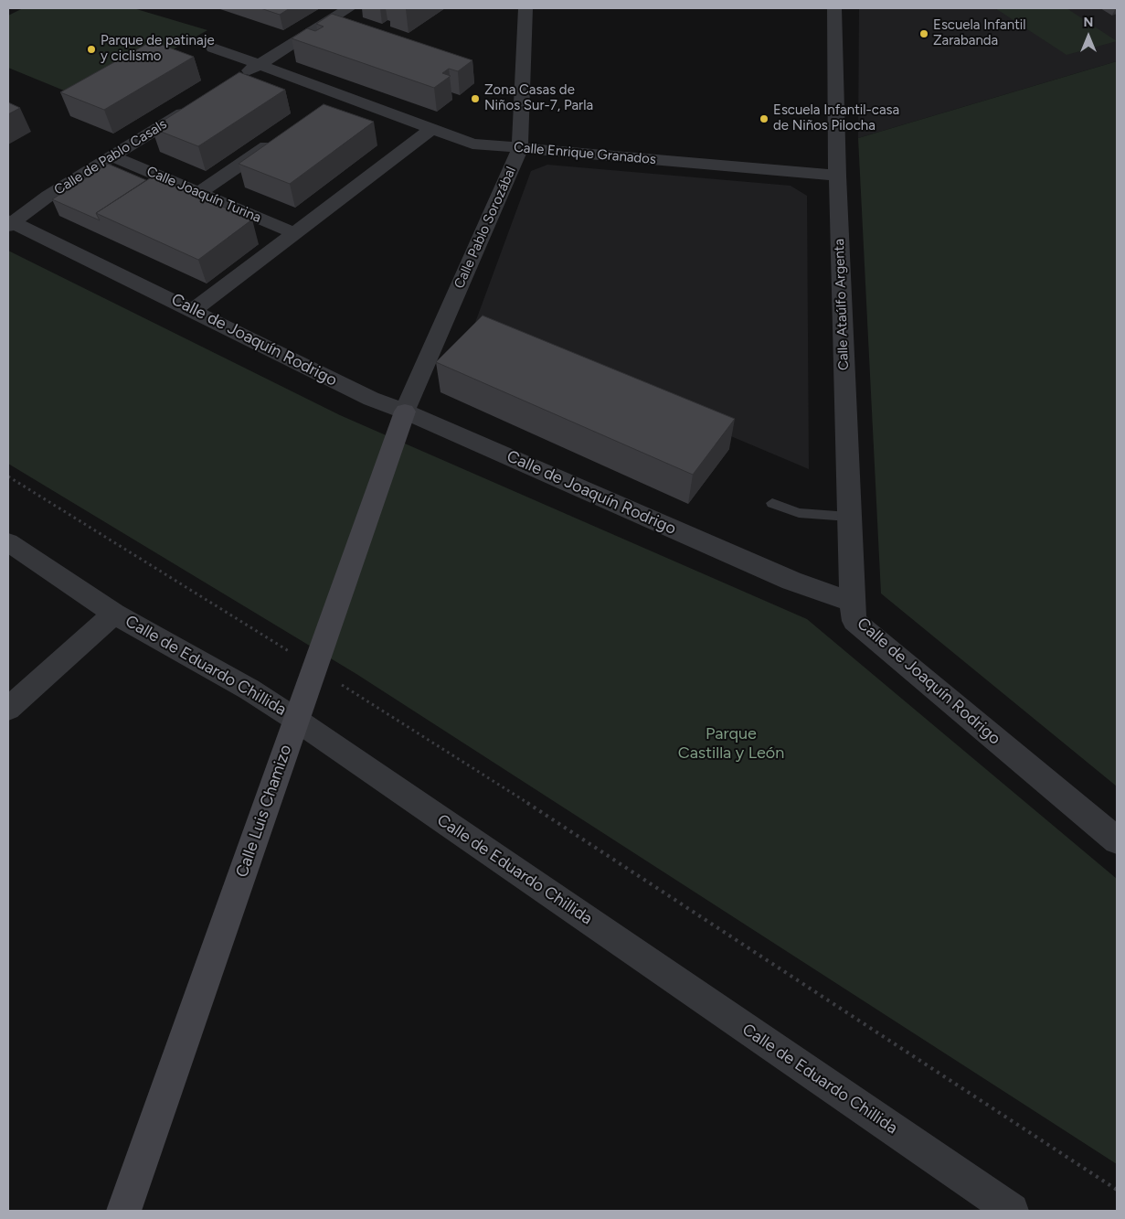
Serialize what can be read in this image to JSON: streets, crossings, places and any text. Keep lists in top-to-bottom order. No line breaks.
{"streets":{"street":["Calle Enrique Granados","Calle de Pablo Casals","Calle Joaquín Turina","Calle Pablo Sorozábal","Calle Ataúlfo Argenta","Calle de Joaquín Rodrigo","Calle de Eduardo Chillida","Calle Luis Chamizo"]},"crossings":[["Calle Enrique Granados","Calle Pablo Sorozábal"],["Calle Enrique Granados","Calle Ataúlfo Argenta"],["Calle de Pablo Casals","Calle Joaquín Turina"],["Calle de Pablo Casals","Calle de Joaquín Rodrigo"],["Calle Pablo Sorozábal","Calle de Joaquín Rodrigo"],["Calle Pablo Sorozábal","Calle Luis Chamizo"],["Calle Ataúlfo Argenta","Calle de Joaquín Rodrigo"],["Calle de Joaquín Rodrigo","Calle Luis Chamizo"],["Calle de Eduardo Chillida","Calle Luis Chamizo"]],"parks":["Parque Castilla y León"],"places":["Escuela Infantil Zarabanda","Parque de patinaje y ciclismo","Zona Casas de Niños Sur-7, Parla","Escuela Infantil-casa de Niños Pilocha"],"north":"top"}
